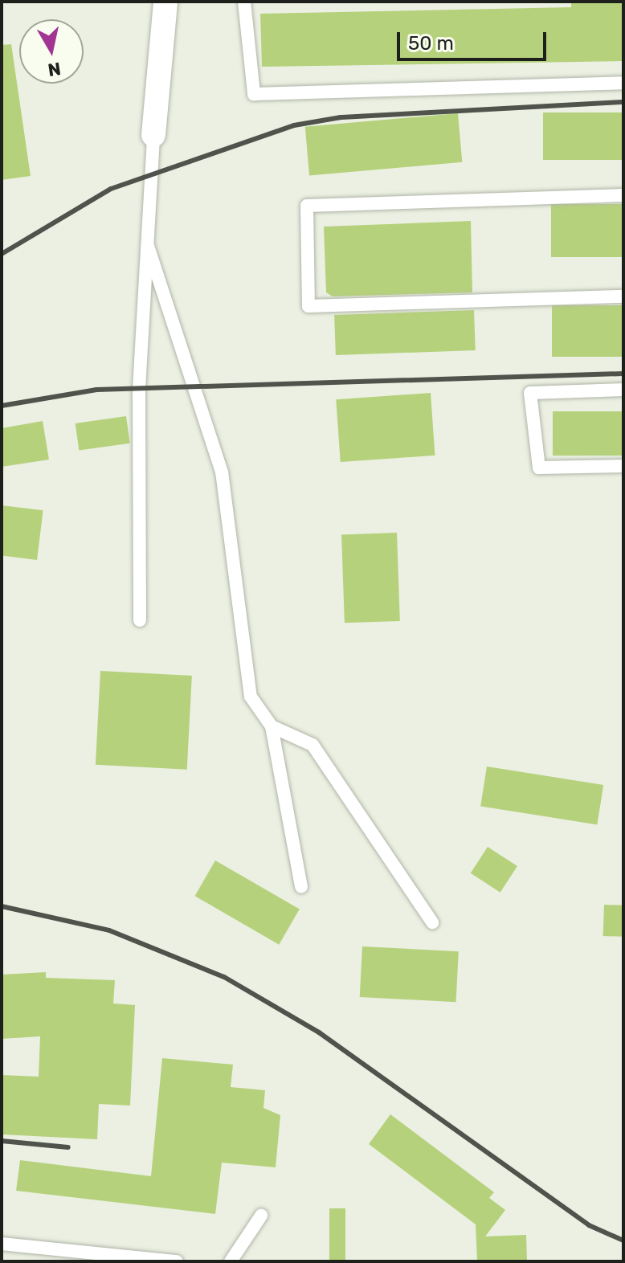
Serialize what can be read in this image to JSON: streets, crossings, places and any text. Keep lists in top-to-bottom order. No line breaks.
{"scale_bar":"50 m","north":"bottom"}
